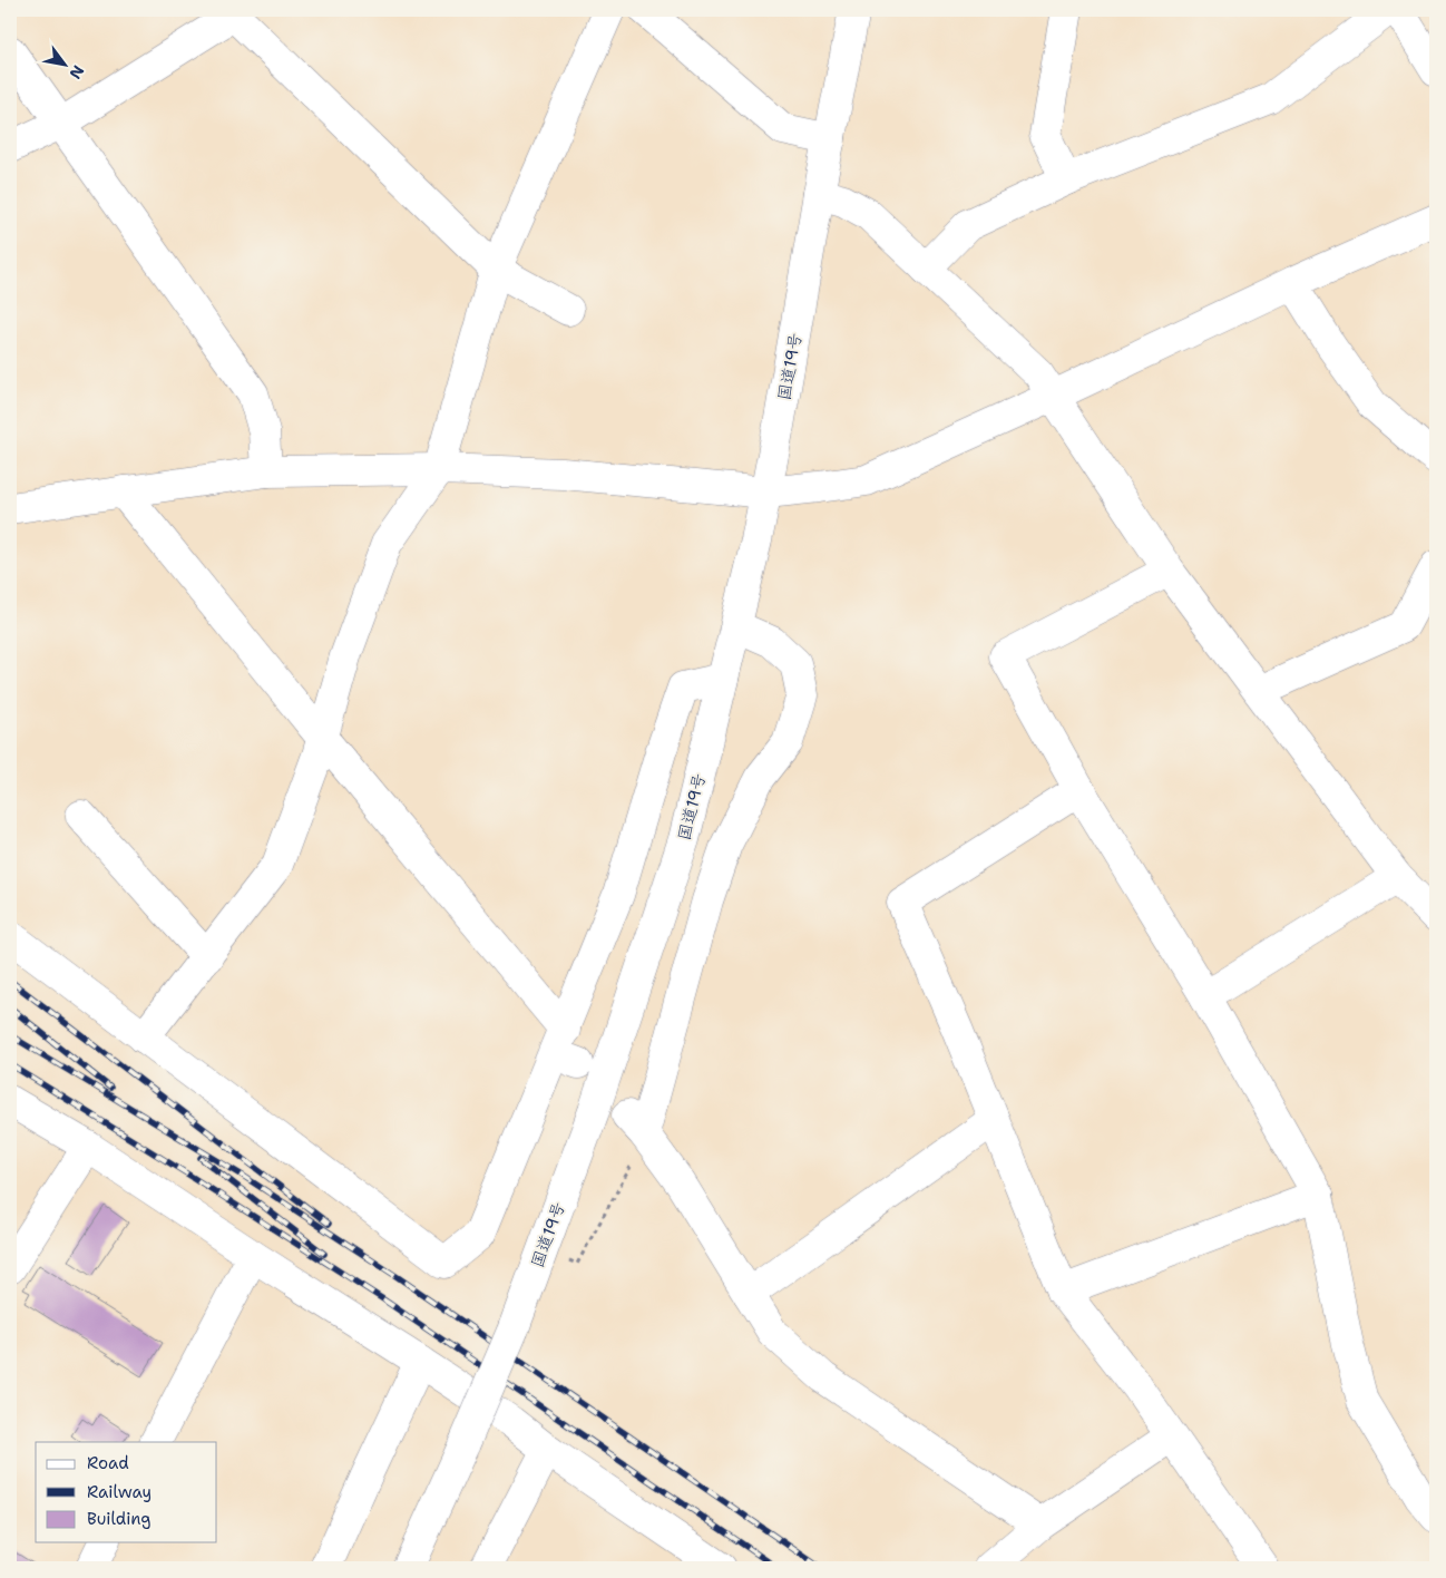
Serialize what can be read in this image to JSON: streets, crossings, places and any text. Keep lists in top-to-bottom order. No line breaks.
{"streets":{"main road":["国道19号"]},"legend":["Road","Railway","Building"],"north":"bottom right"}
